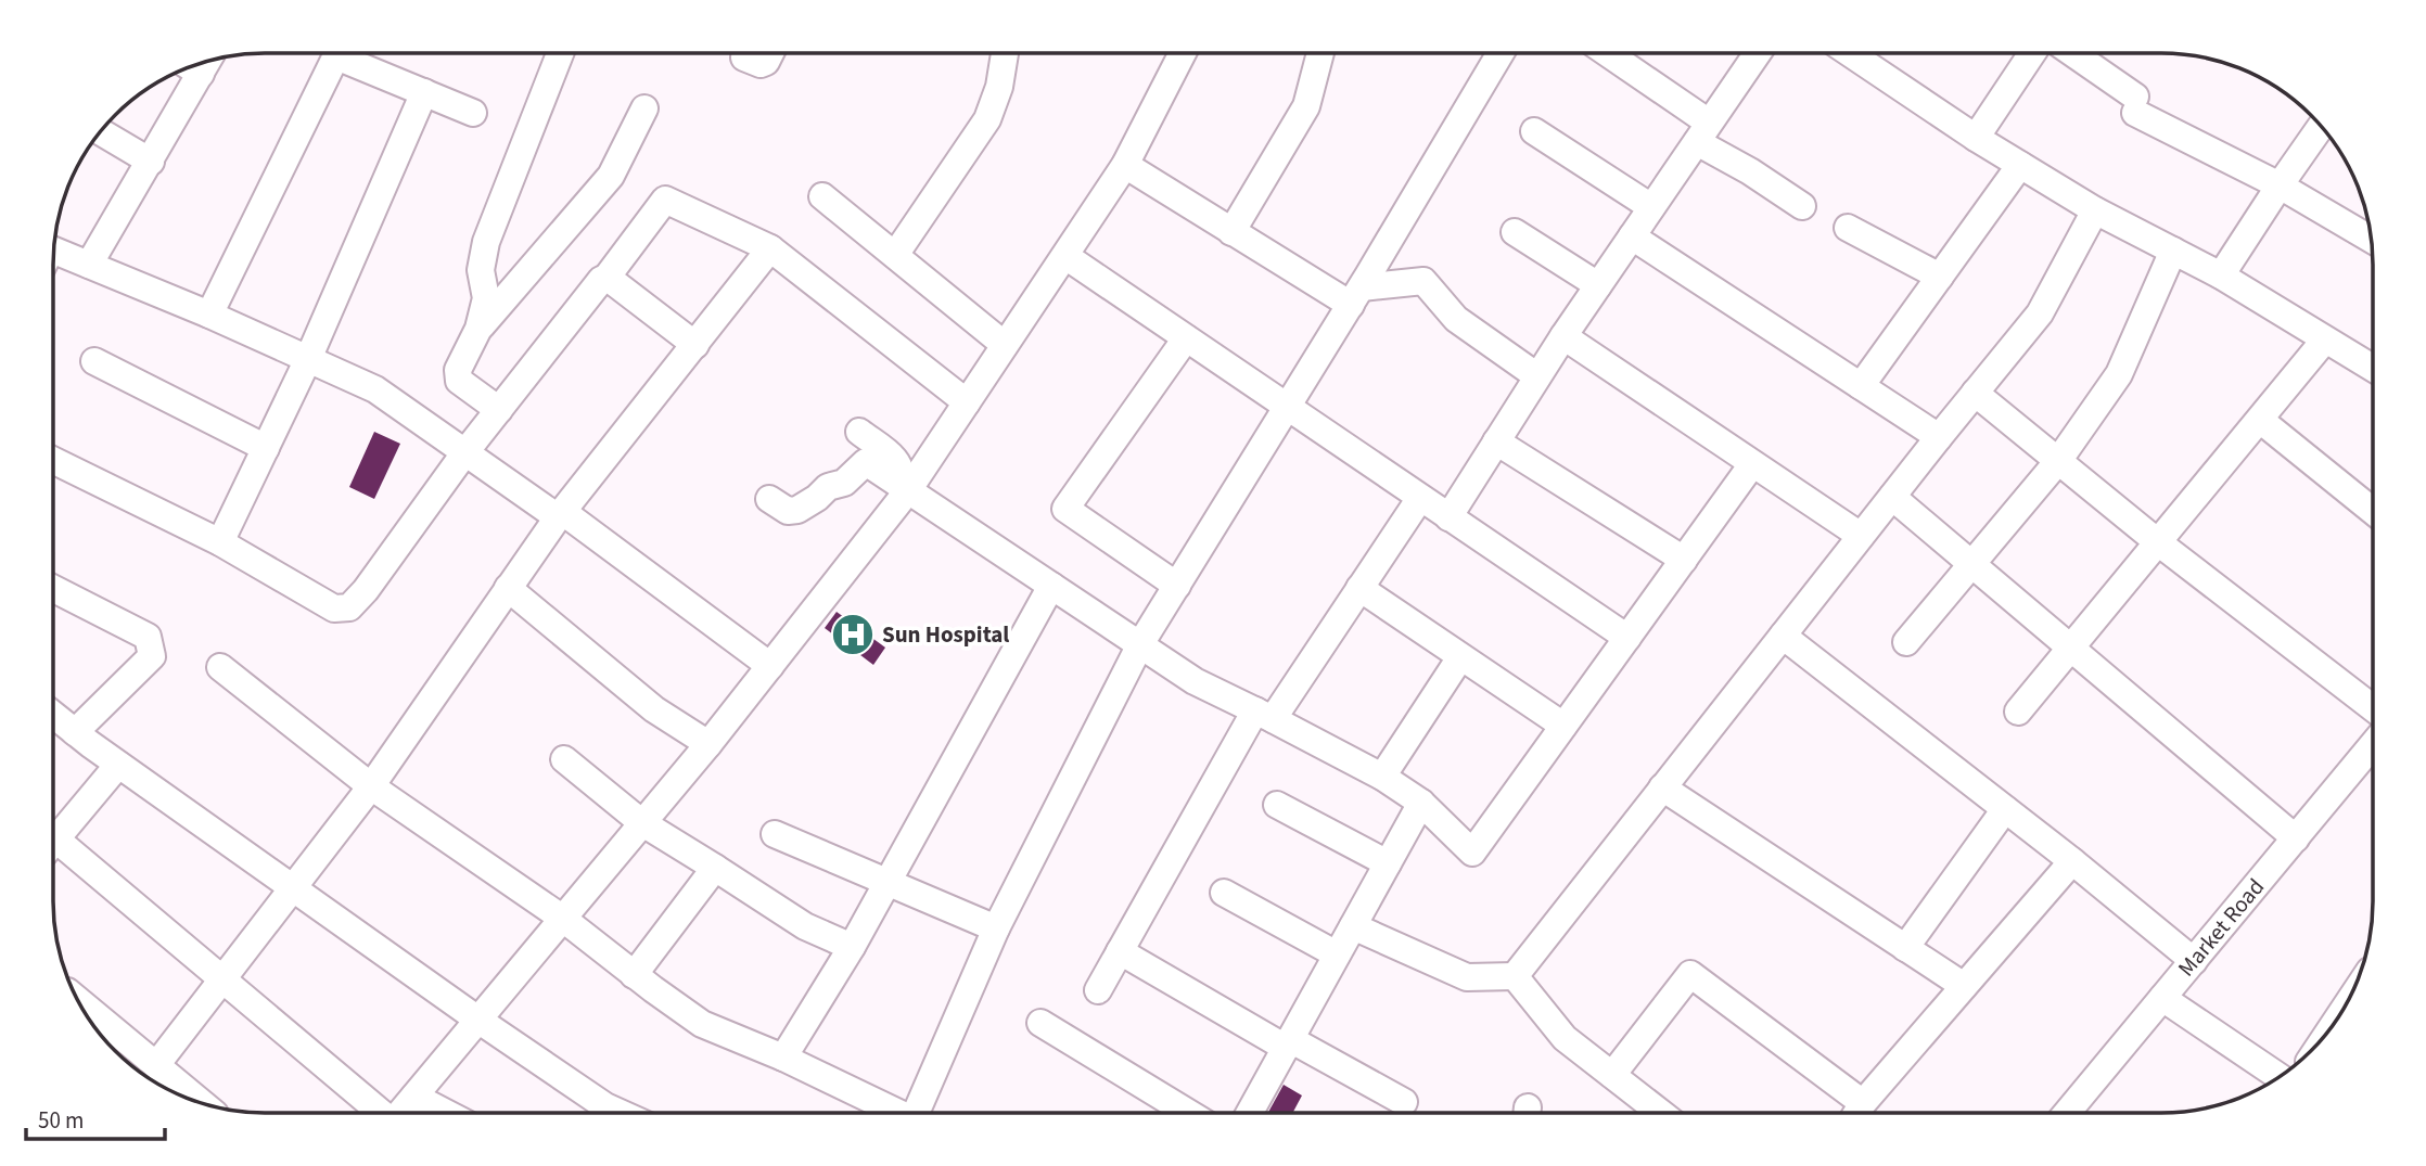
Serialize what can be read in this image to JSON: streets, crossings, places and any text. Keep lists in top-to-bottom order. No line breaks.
{"streets":{"street":["Market Road"]},"places":{"hospital":["Sun Hospital"]},"scale_bar":"50 m"}
